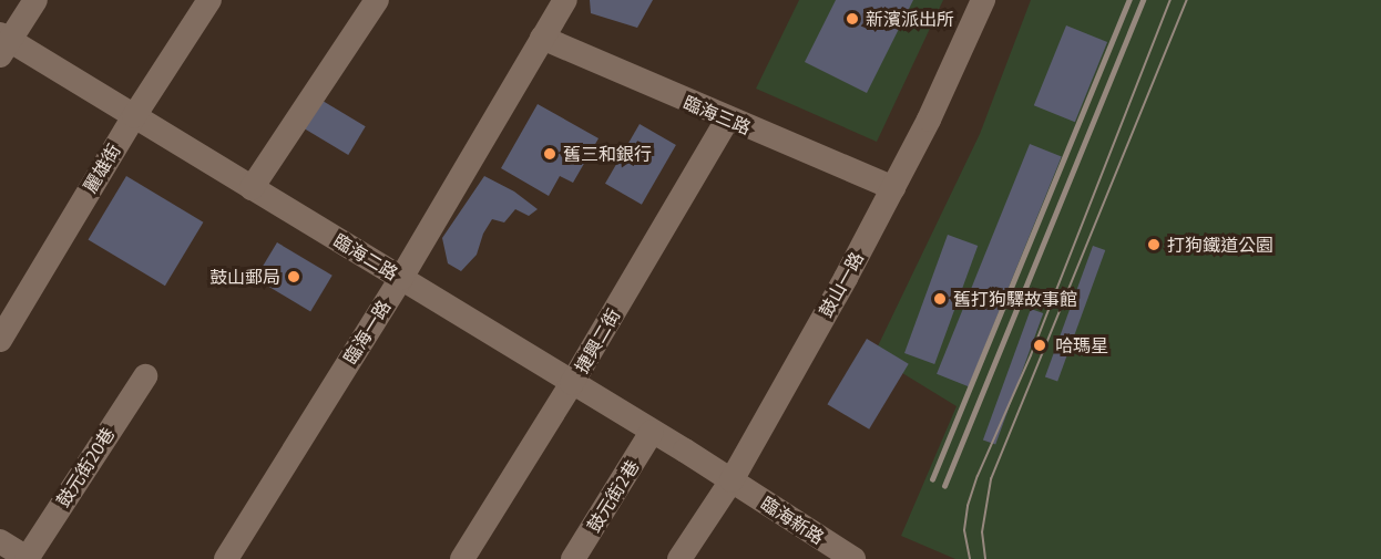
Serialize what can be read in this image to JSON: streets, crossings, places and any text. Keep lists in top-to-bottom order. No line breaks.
{"streets":{"street":["臨海三路","麗雄街","臨海二路","鼓山一路","臨海一路","捷興二街","鼓元街20巷","鼓元街2巷","臨海新路"]},"crossings":[["臨海三路","鼓山一路"],["臨海三路","臨海一路"],["臨海三路","捷興二街"],["麗雄街","臨海二路"],["臨海二路","鼓山一路"],["臨海二路","臨海一路"],["臨海二路","捷興二街"],["臨海二路","鼓元街2巷"],["臨海二路","臨海新路"],["鼓山一路","臨海新路"]],"places":["新濱派出所","舊三和銀行","打狗鐵道公園","鼓山郵局","舊打狗驛故事館","哈瑪星"]}
